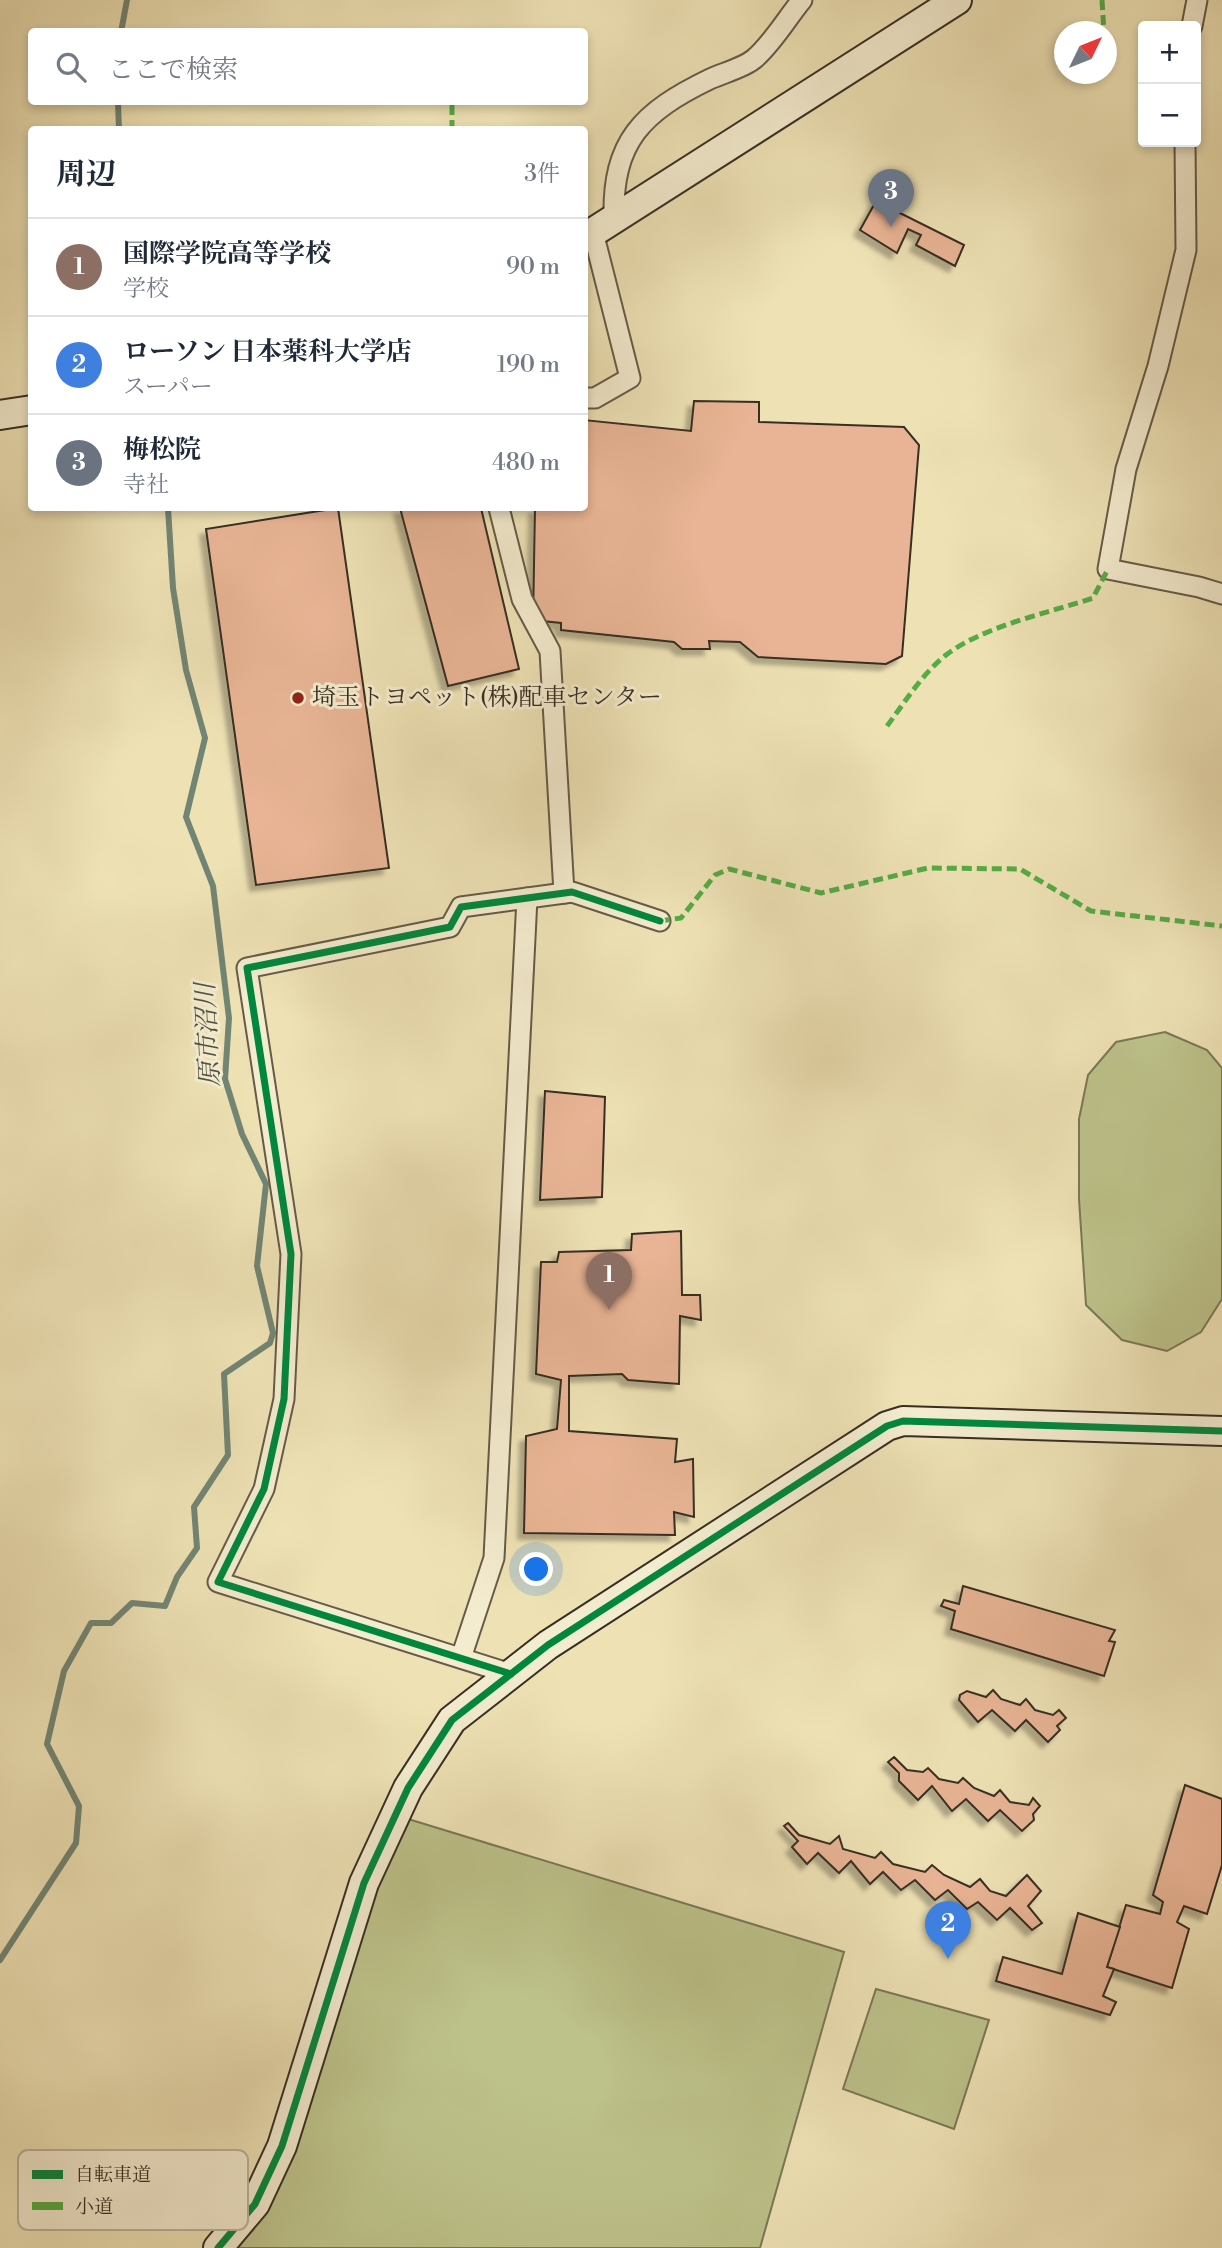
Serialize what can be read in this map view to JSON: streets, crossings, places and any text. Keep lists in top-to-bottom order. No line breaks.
{"water":["原市沼川"],"places":["埼玉トヨペット(株)配車センター"],"legend":["自転車道","小道"],"north":"top right","page":{"map_buttons":["+","−"],"search":"ここで検索","heading":["周辺","3件"],"pins":["3","1","2"],"list":[{"mark":"1","name":"国際学院高等学校","note":"学校","value":"90 m"},{"mark":"2","name":"ローソン 日本薬科大学店","note":"スーパー","value":"190 m"},{"mark":"3","name":"梅松院","note":"寺社","value":"480 m"}]}}
